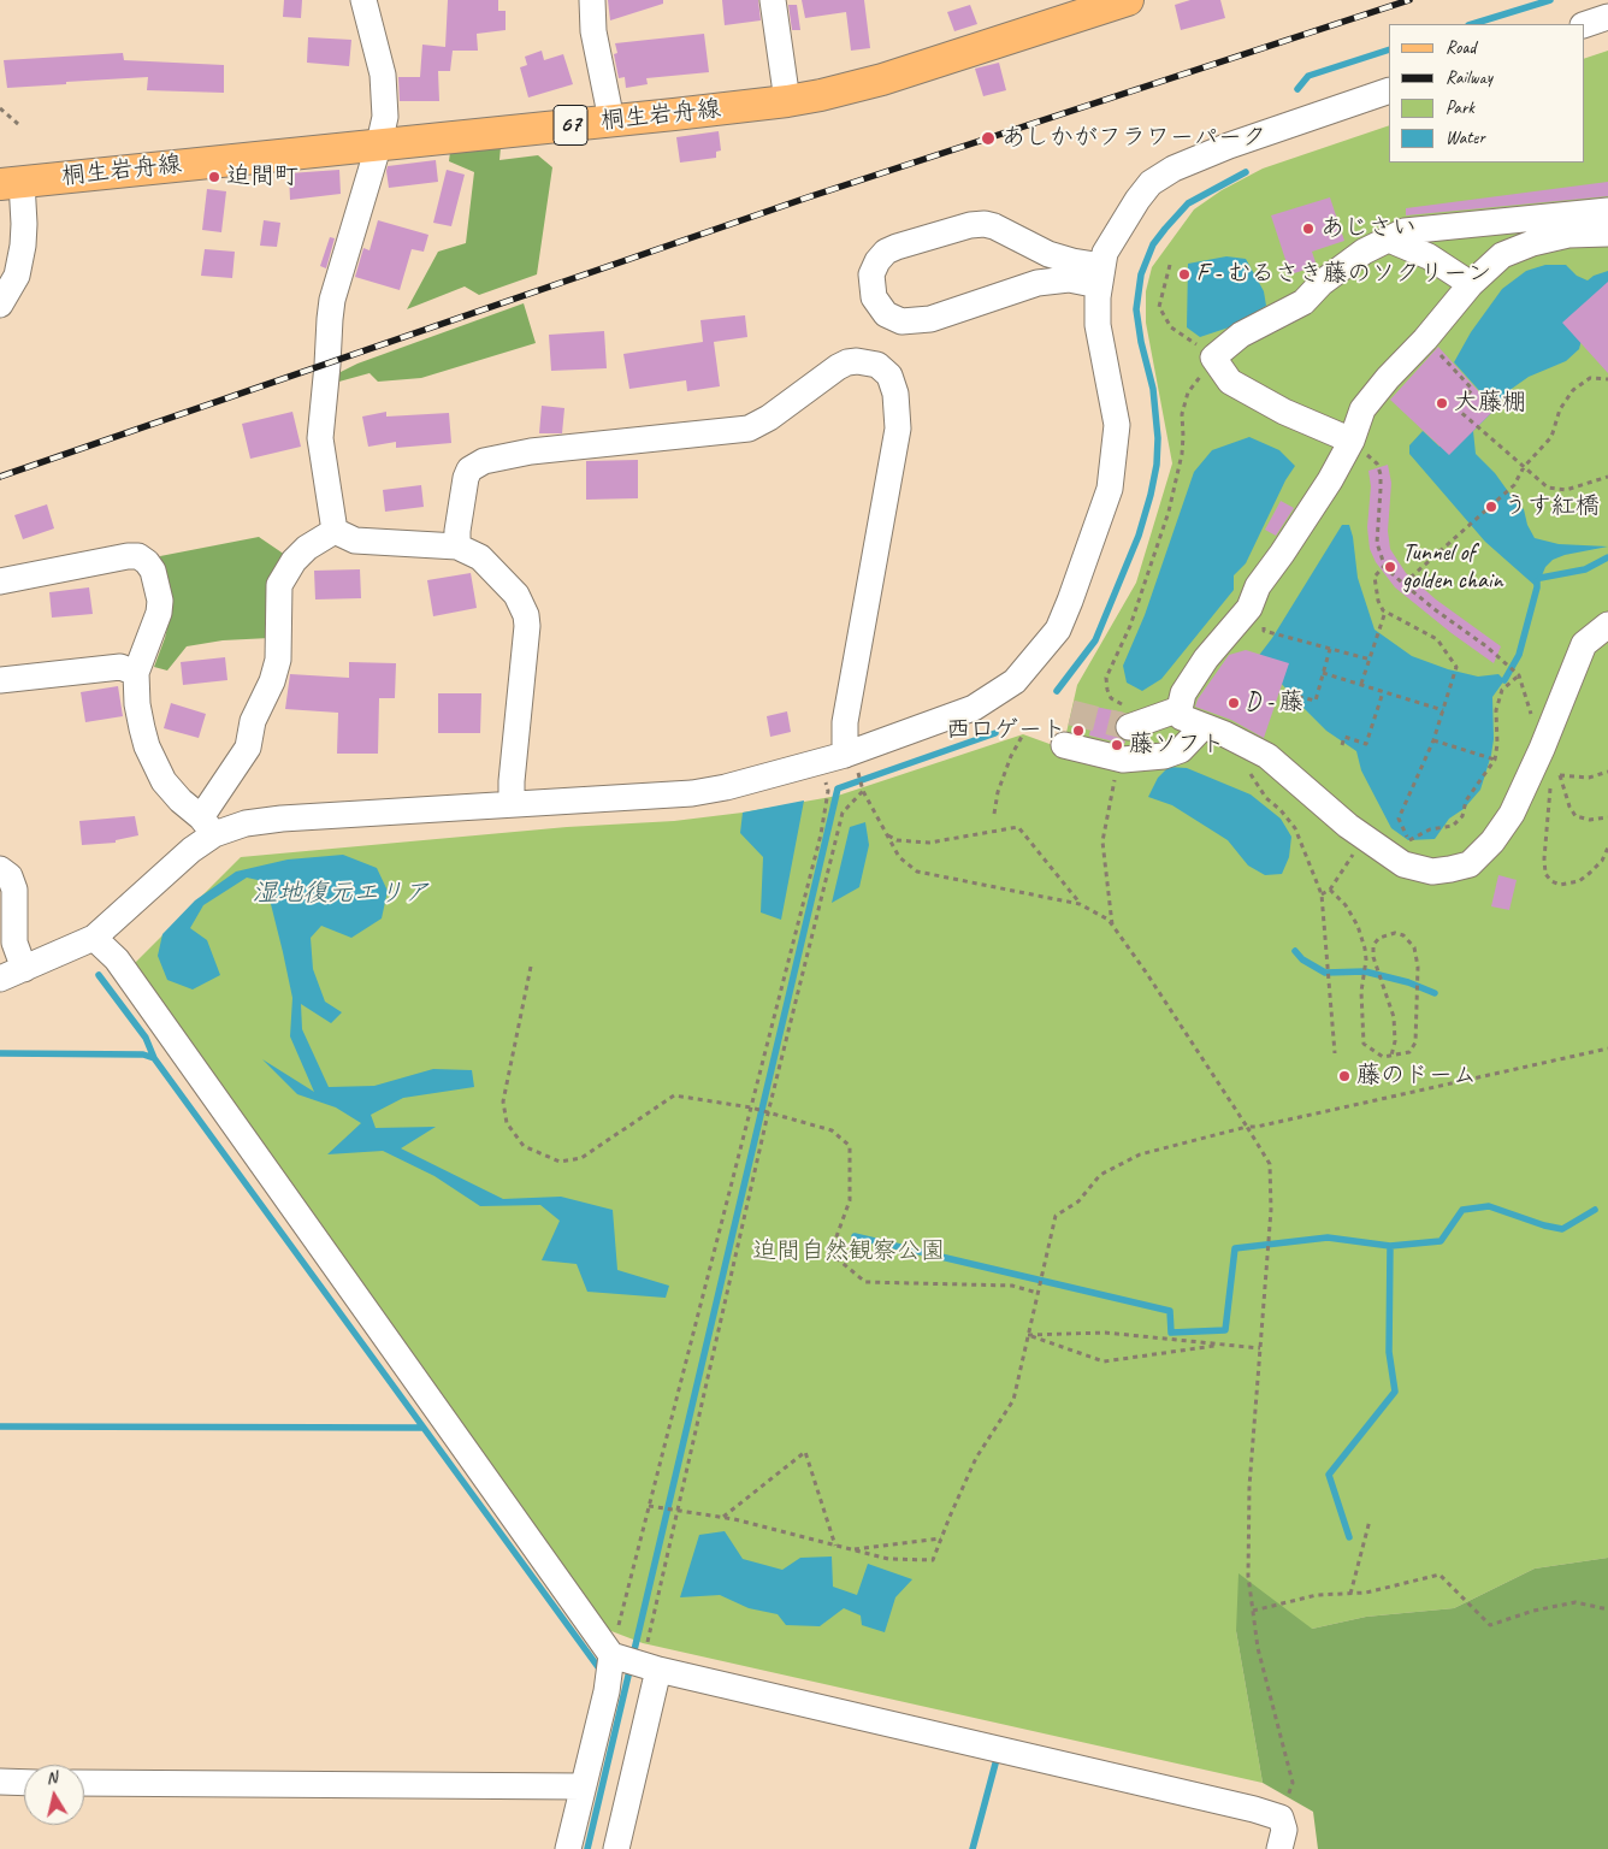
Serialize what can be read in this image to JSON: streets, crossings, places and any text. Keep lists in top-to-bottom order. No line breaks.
{"streets":{"main road":["桐生岩舟線","67"]},"water":["湿地復元エリア"],"parks":["迫間自然観察公園"],"places":["あしかがフラワーパーク","迫間町","あじさい","F - むるさき藤のソクリーン","大藤棚","うす紅橋","Tunnel of golden chain","D - 藤","西口ゲート","藤ソフト","藤のドーム"],"legend":["Road","Railway","Park","Water"],"north":"top"}
